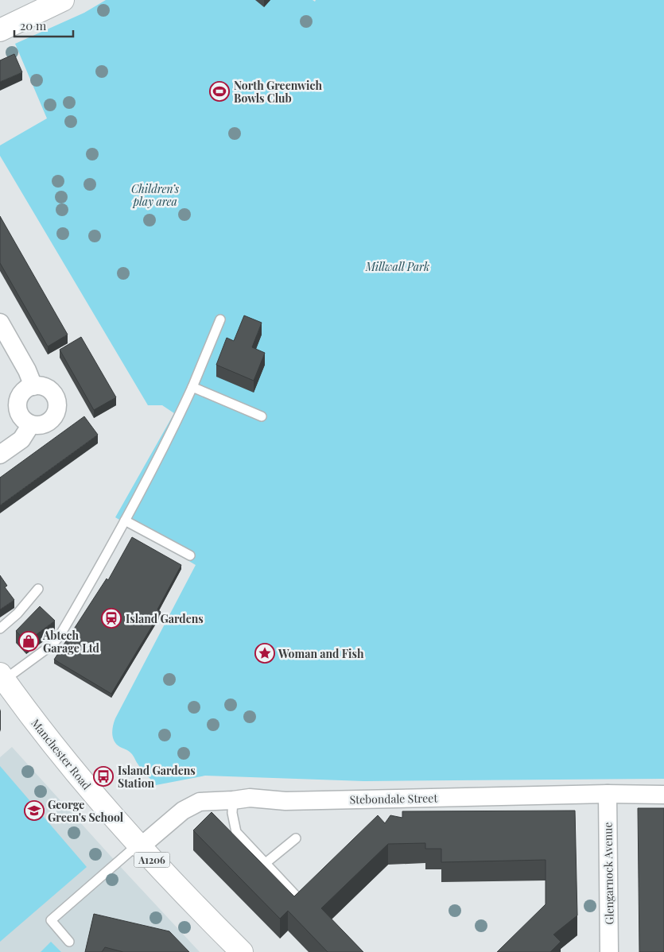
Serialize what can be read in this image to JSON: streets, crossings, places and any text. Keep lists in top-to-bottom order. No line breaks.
{"streets":{"main road":["Manchester Road","A1206"],"street":["Stebondale Street","Glengarnock Avenue"]},"crossings":[["Manchester Road","Stebondale Street"],["Stebondale Street","Glengarnock Avenue"]],"parks":["Children’s play area","Millwall Park"],"places":{"sports":["North Greenwich Bowls Club"],"station":["Island Gardens"],"shop":["Abtech Garage Ltd"],"place":["Woman and Fish"],"bus stop":["Island Gardens Station"],"school or university":["George Green's School"]},"scale_bar":"20 m"}
